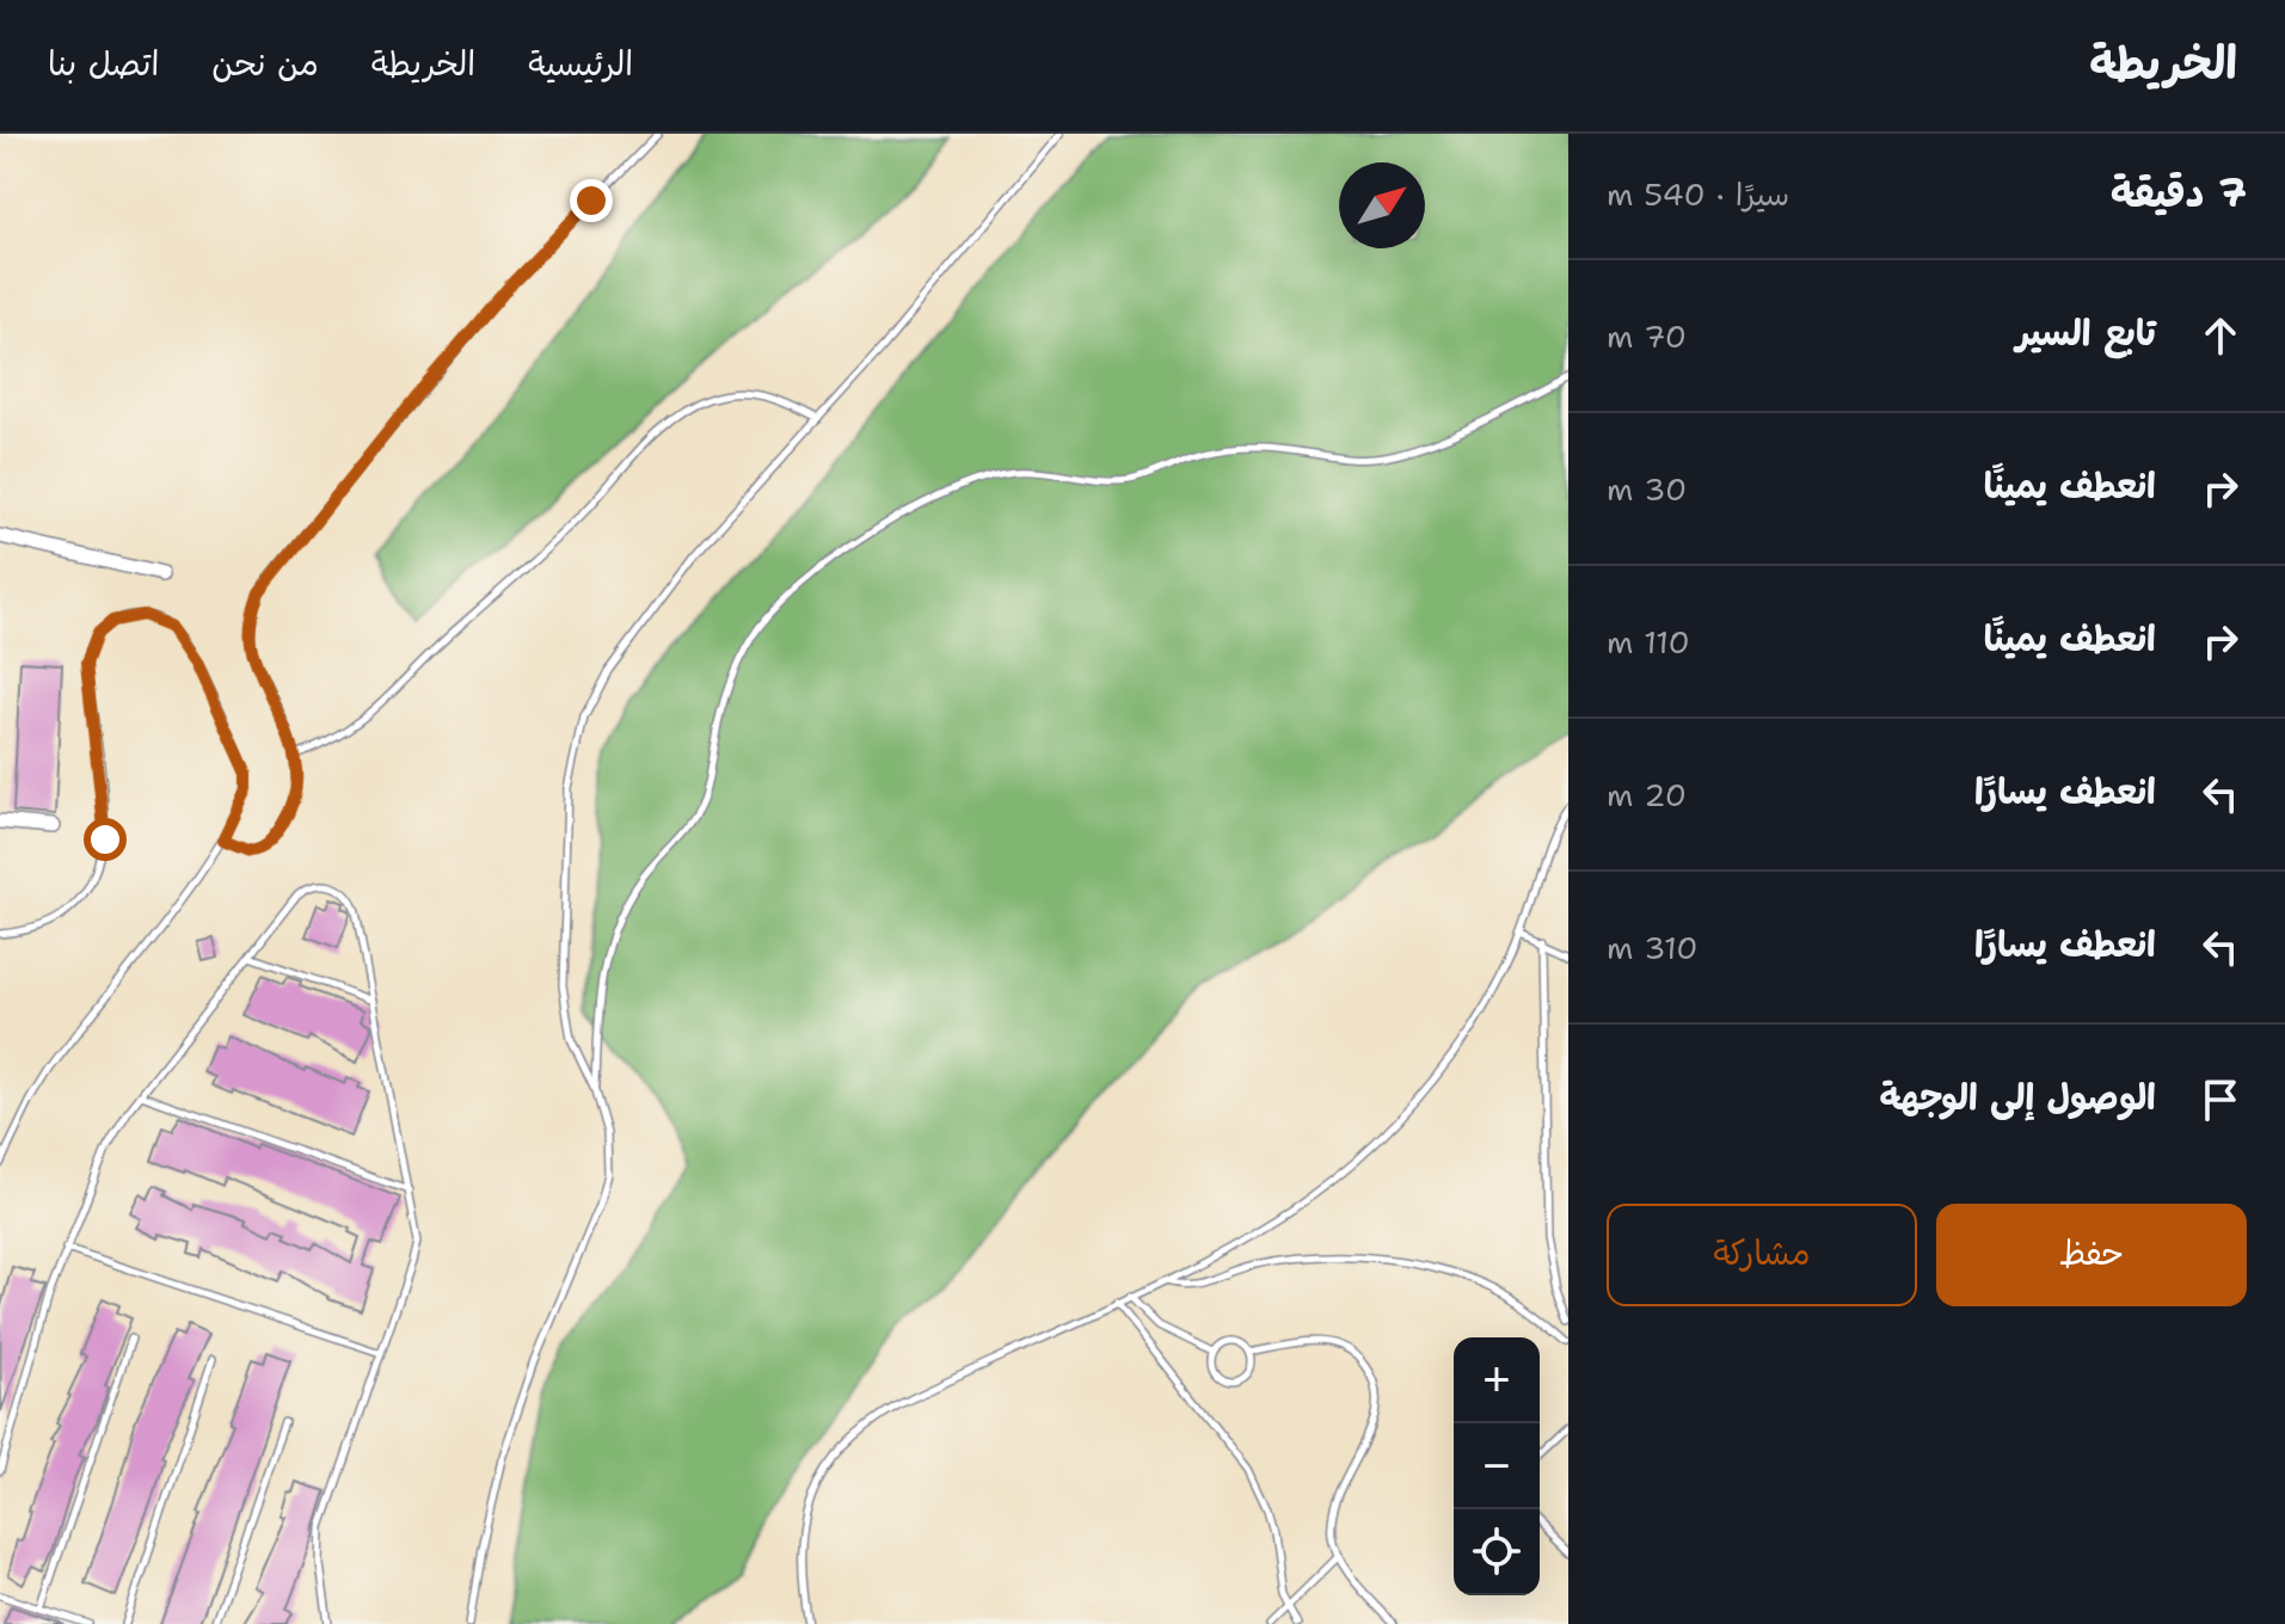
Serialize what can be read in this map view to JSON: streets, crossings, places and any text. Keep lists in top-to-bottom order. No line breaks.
{"north":"top right","page":{"header":"الخريطة","nav":["الرئيسية","الخريطة","من نحن","اتصل بنا"],"heading":["7 دقيقة","سيرًا · 540 m"],"list":[["تابع السير","70 m"],["انعطف يمينًا","30 m"],["انعطف يمينًا","110 m"],["انعطف يسارًا","20 m"],["انعطف يسارًا","310 m"],"الوصول إلى الوجهة"],"buttons":["حفظ","مشاركة"],"map_buttons":["+","−"]}}
